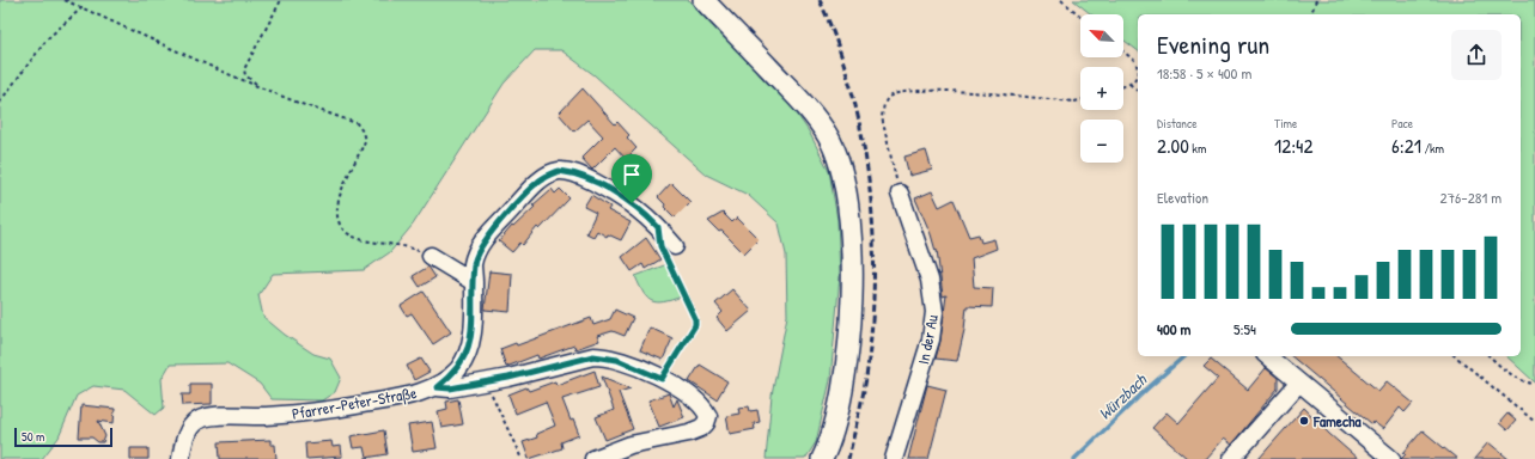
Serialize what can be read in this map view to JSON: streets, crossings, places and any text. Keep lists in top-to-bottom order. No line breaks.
{"streets":{"street":["In der Au","Pfarrer-Peter-Straße"]},"water":["Würzbach"],"places":["Famecha"],"scale_bar":"50 m","north":"top left","page":{"map_buttons":["+","−"],"heading":["Evening run","18:58 · 5 × 400 m"],"stats":[["Distance","2.00 km"],["Time","12:42"],["Pace","6:21 /km"]],"chart":["Elevation","276–281 m"],"list":[{"name":"400 m","note":"5:54"}],"scale":"50 m"}}
